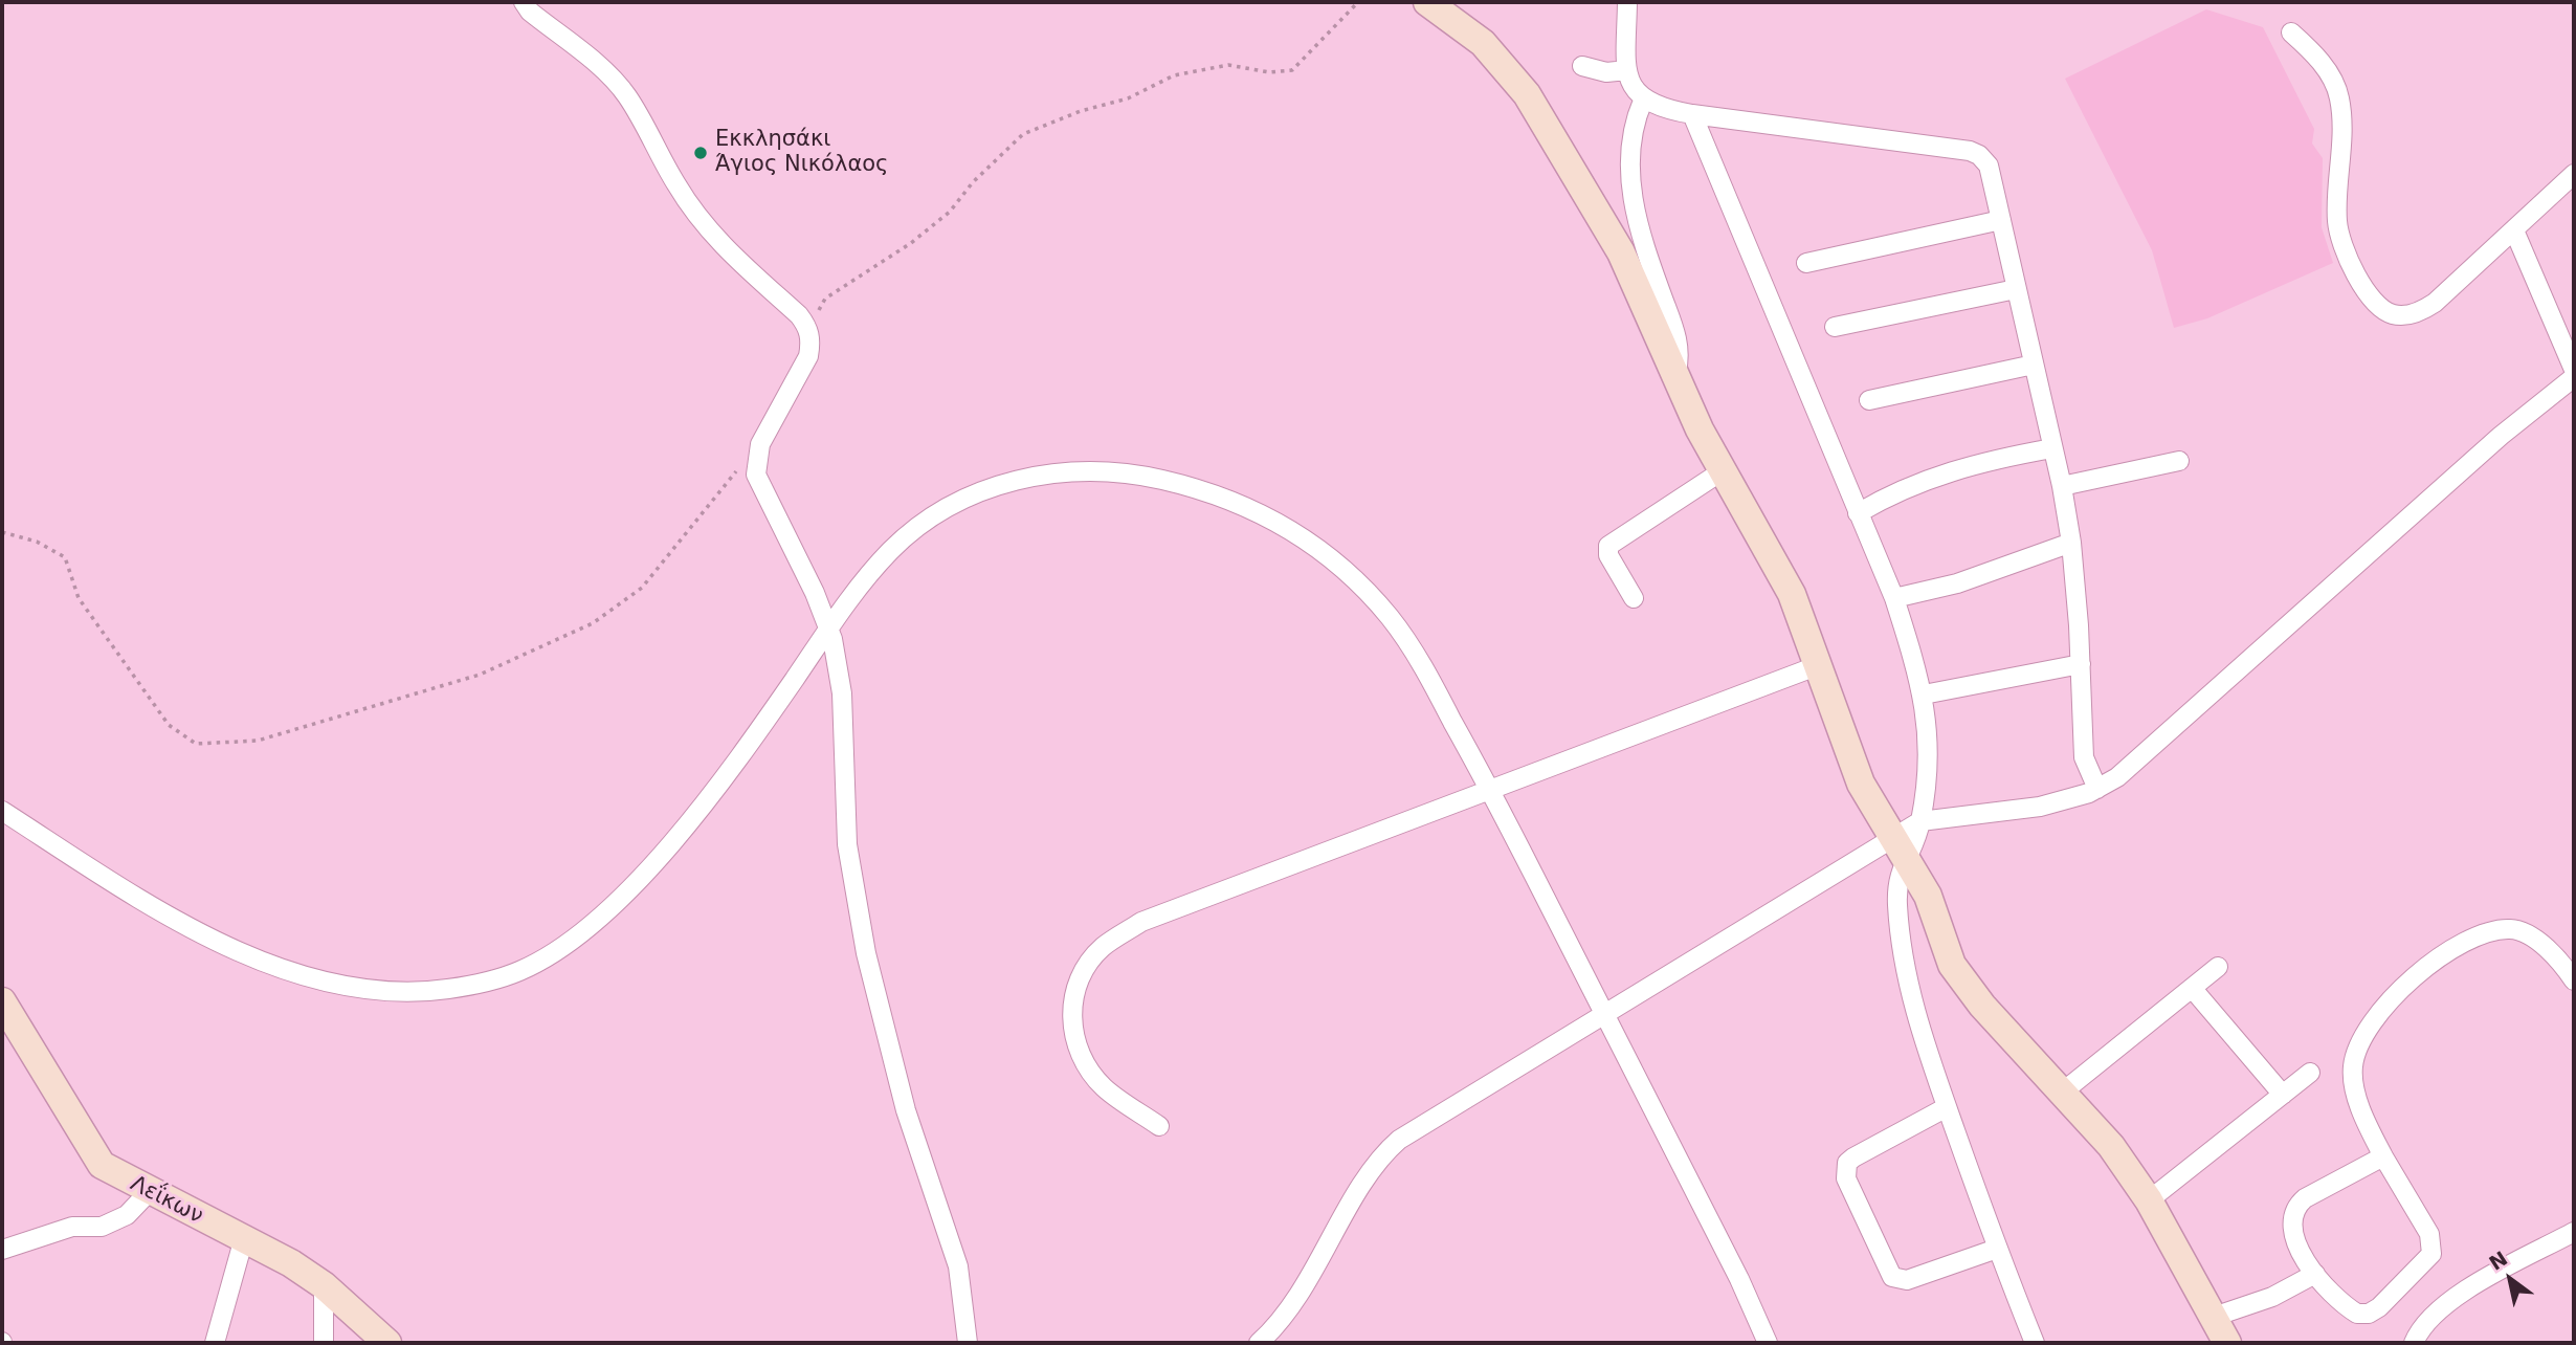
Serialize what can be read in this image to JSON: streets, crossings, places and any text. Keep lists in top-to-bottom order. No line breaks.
{"streets":{"street":["Λεΐκων"]},"places":["Εκκλησάκι Άγιος Νικόλαος"],"north":"top left"}
